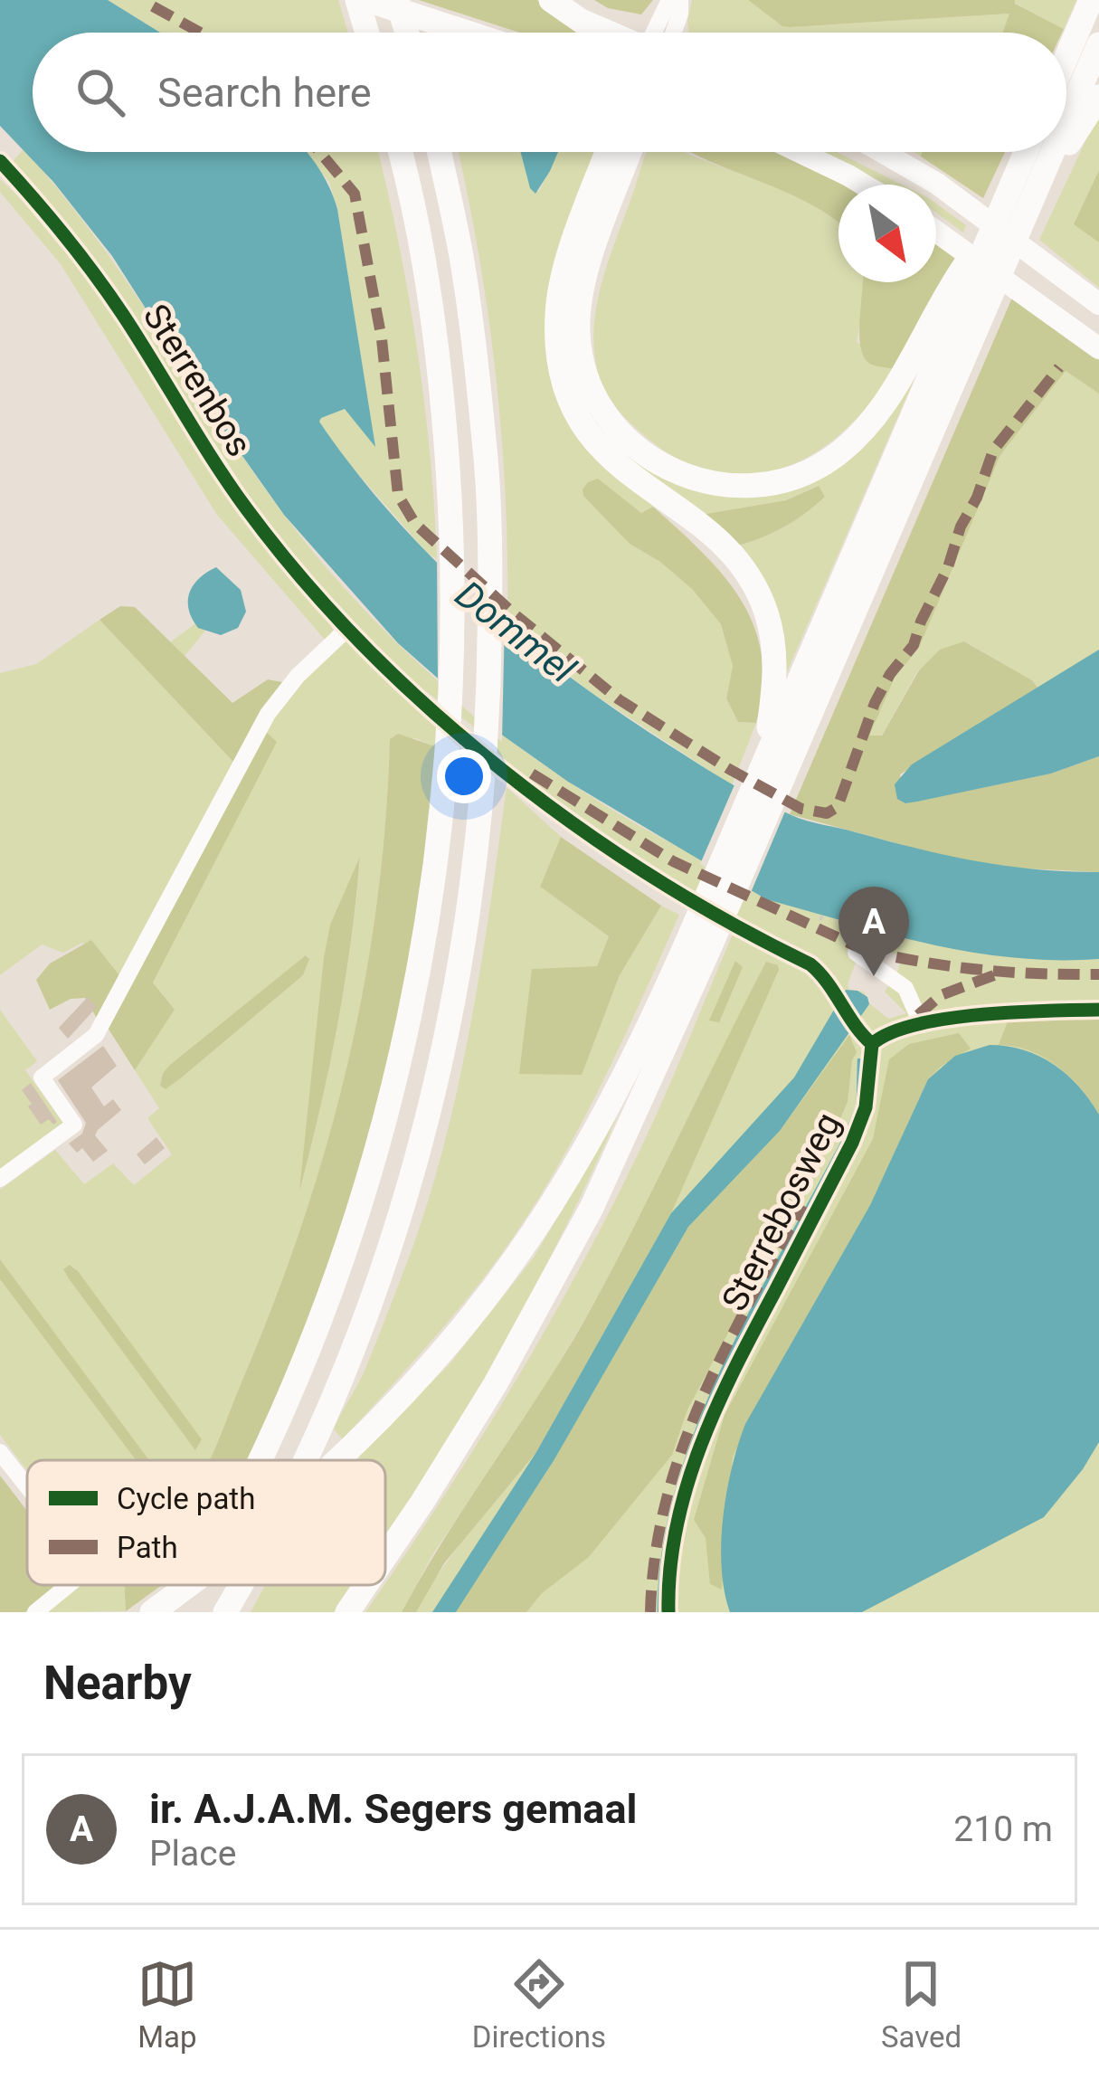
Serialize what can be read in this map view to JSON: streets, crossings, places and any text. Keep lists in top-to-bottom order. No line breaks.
{"streets":{"street":["Sterrenbos"],"cycle path":["Sterrebosweg"]},"water":["Dommel"],"legend":["Cycle path","Path"],"north":"bottom right","page":{"search":"Search here","pins":"A","heading":"Nearby","list":[{"mark":"A","name":"ir. A.J.A.M. Segers gemaal","note":"Place","value":"210 m"}],"nav":["Map","Directions","Saved"]}}
